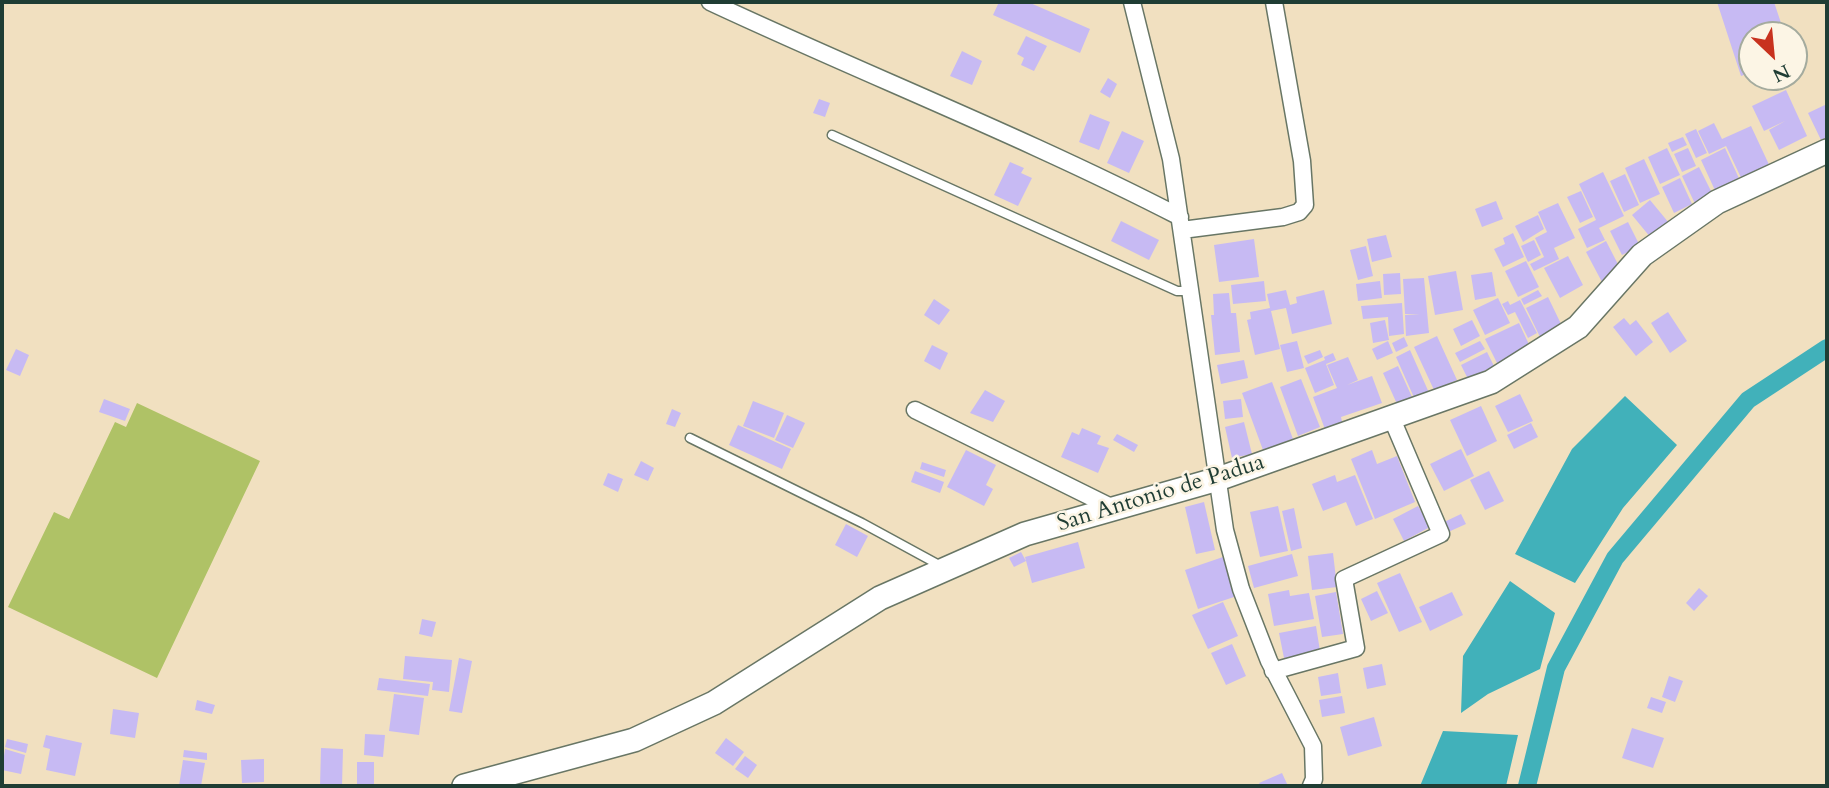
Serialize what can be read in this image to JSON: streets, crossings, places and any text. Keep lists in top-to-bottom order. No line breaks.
{"streets":{"street":["San Antonio de Padua"]},"north":"bottom right"}
